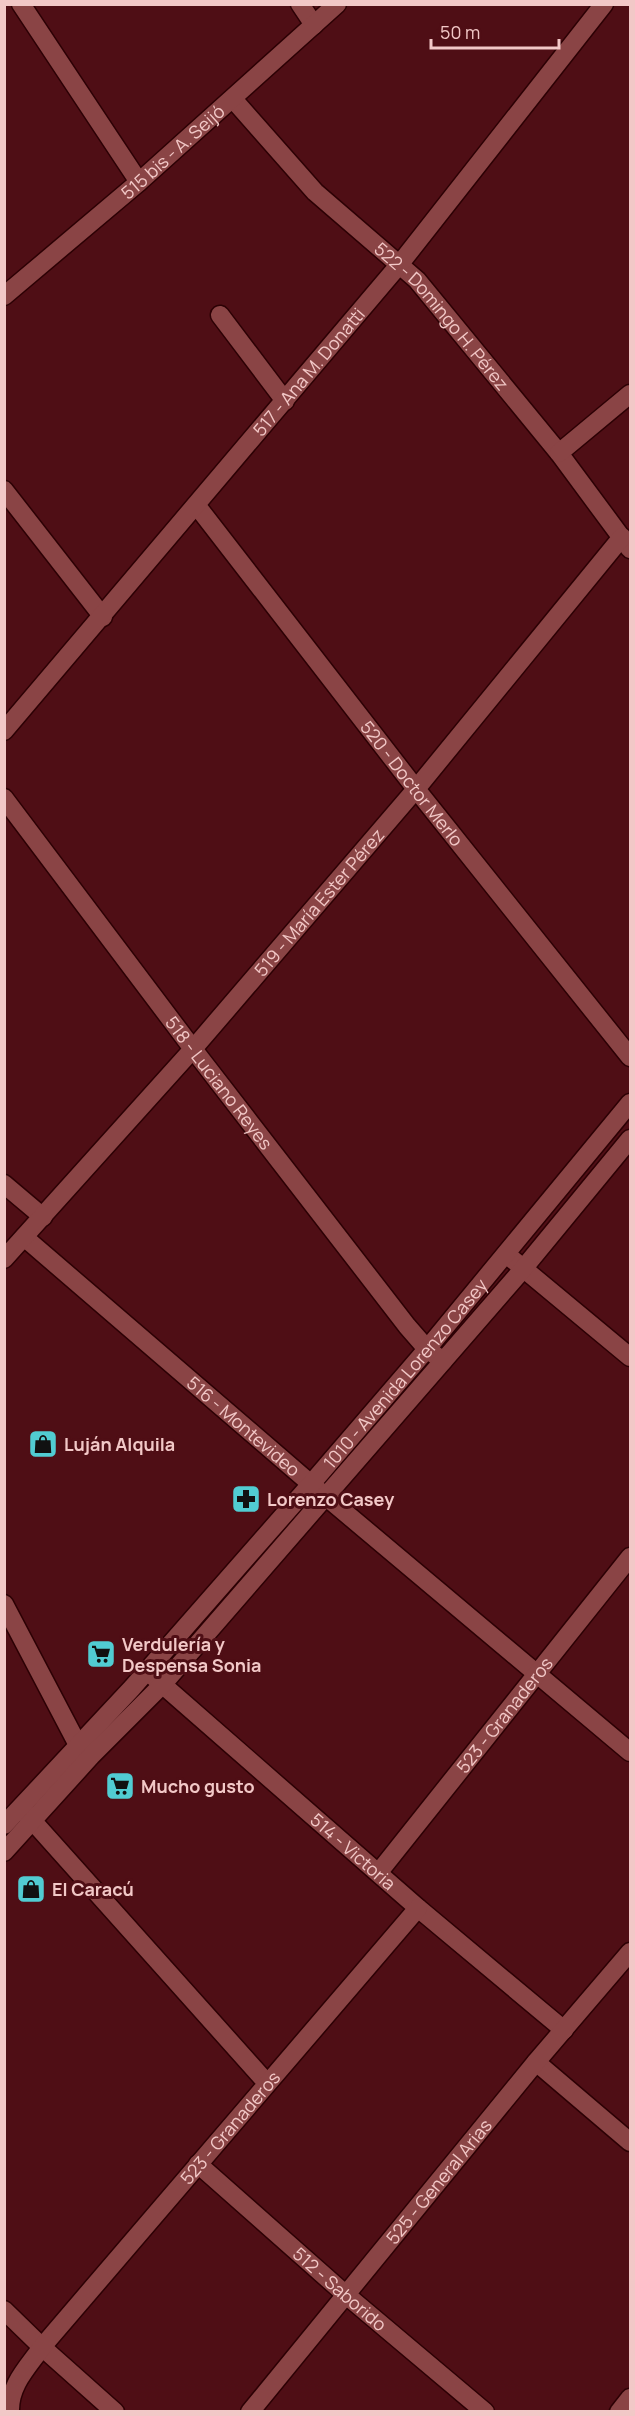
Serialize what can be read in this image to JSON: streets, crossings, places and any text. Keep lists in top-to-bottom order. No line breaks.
{"streets":{"street":["515 bis - A. Seijó","522 - Domingo H. Pérez","517 - Ana M. Donatti","520 - Doctor Merlo","519 - María Ester Pérez","518 - Luciano Reyes","1010 - Avenida Lorenzo Casey","516 - Montevideo","523 - Granaderos","514 - Victoria","525 - General Arias","512 - Saborido"]},"crossings":[["515 bis - A. Seijó","522 - Domingo H. Pérez"],["522 - Domingo H. Pérez","517 - Ana M. Donatti"],["522 - Domingo H. Pérez","519 - María Ester Pérez"],["517 - Ana M. Donatti","520 - Doctor Merlo"],["520 - Doctor Merlo","519 - María Ester Pérez"],["519 - María Ester Pérez","518 - Luciano Reyes"],["519 - María Ester Pérez","516 - Montevideo"],["518 - Luciano Reyes","1010 - Avenida Lorenzo Casey"],["1010 - Avenida Lorenzo Casey","516 - Montevideo"],["1010 - Avenida Lorenzo Casey","514 - Victoria"],["516 - Montevideo","523 - Granaderos"],["523 - Granaderos","514 - Victoria"],["523 - Granaderos","512 - Saborido"],["514 - Victoria","525 - General Arias"],["525 - General Arias","512 - Saborido"]],"places":{"shop":["Luján Alquila","El Caracú"],"pharmacy":["Lorenzo Casey"],"supermarket":["Verdulería y Despensa Sonia","Mucho gusto"]},"scale_bar":"50 m"}
